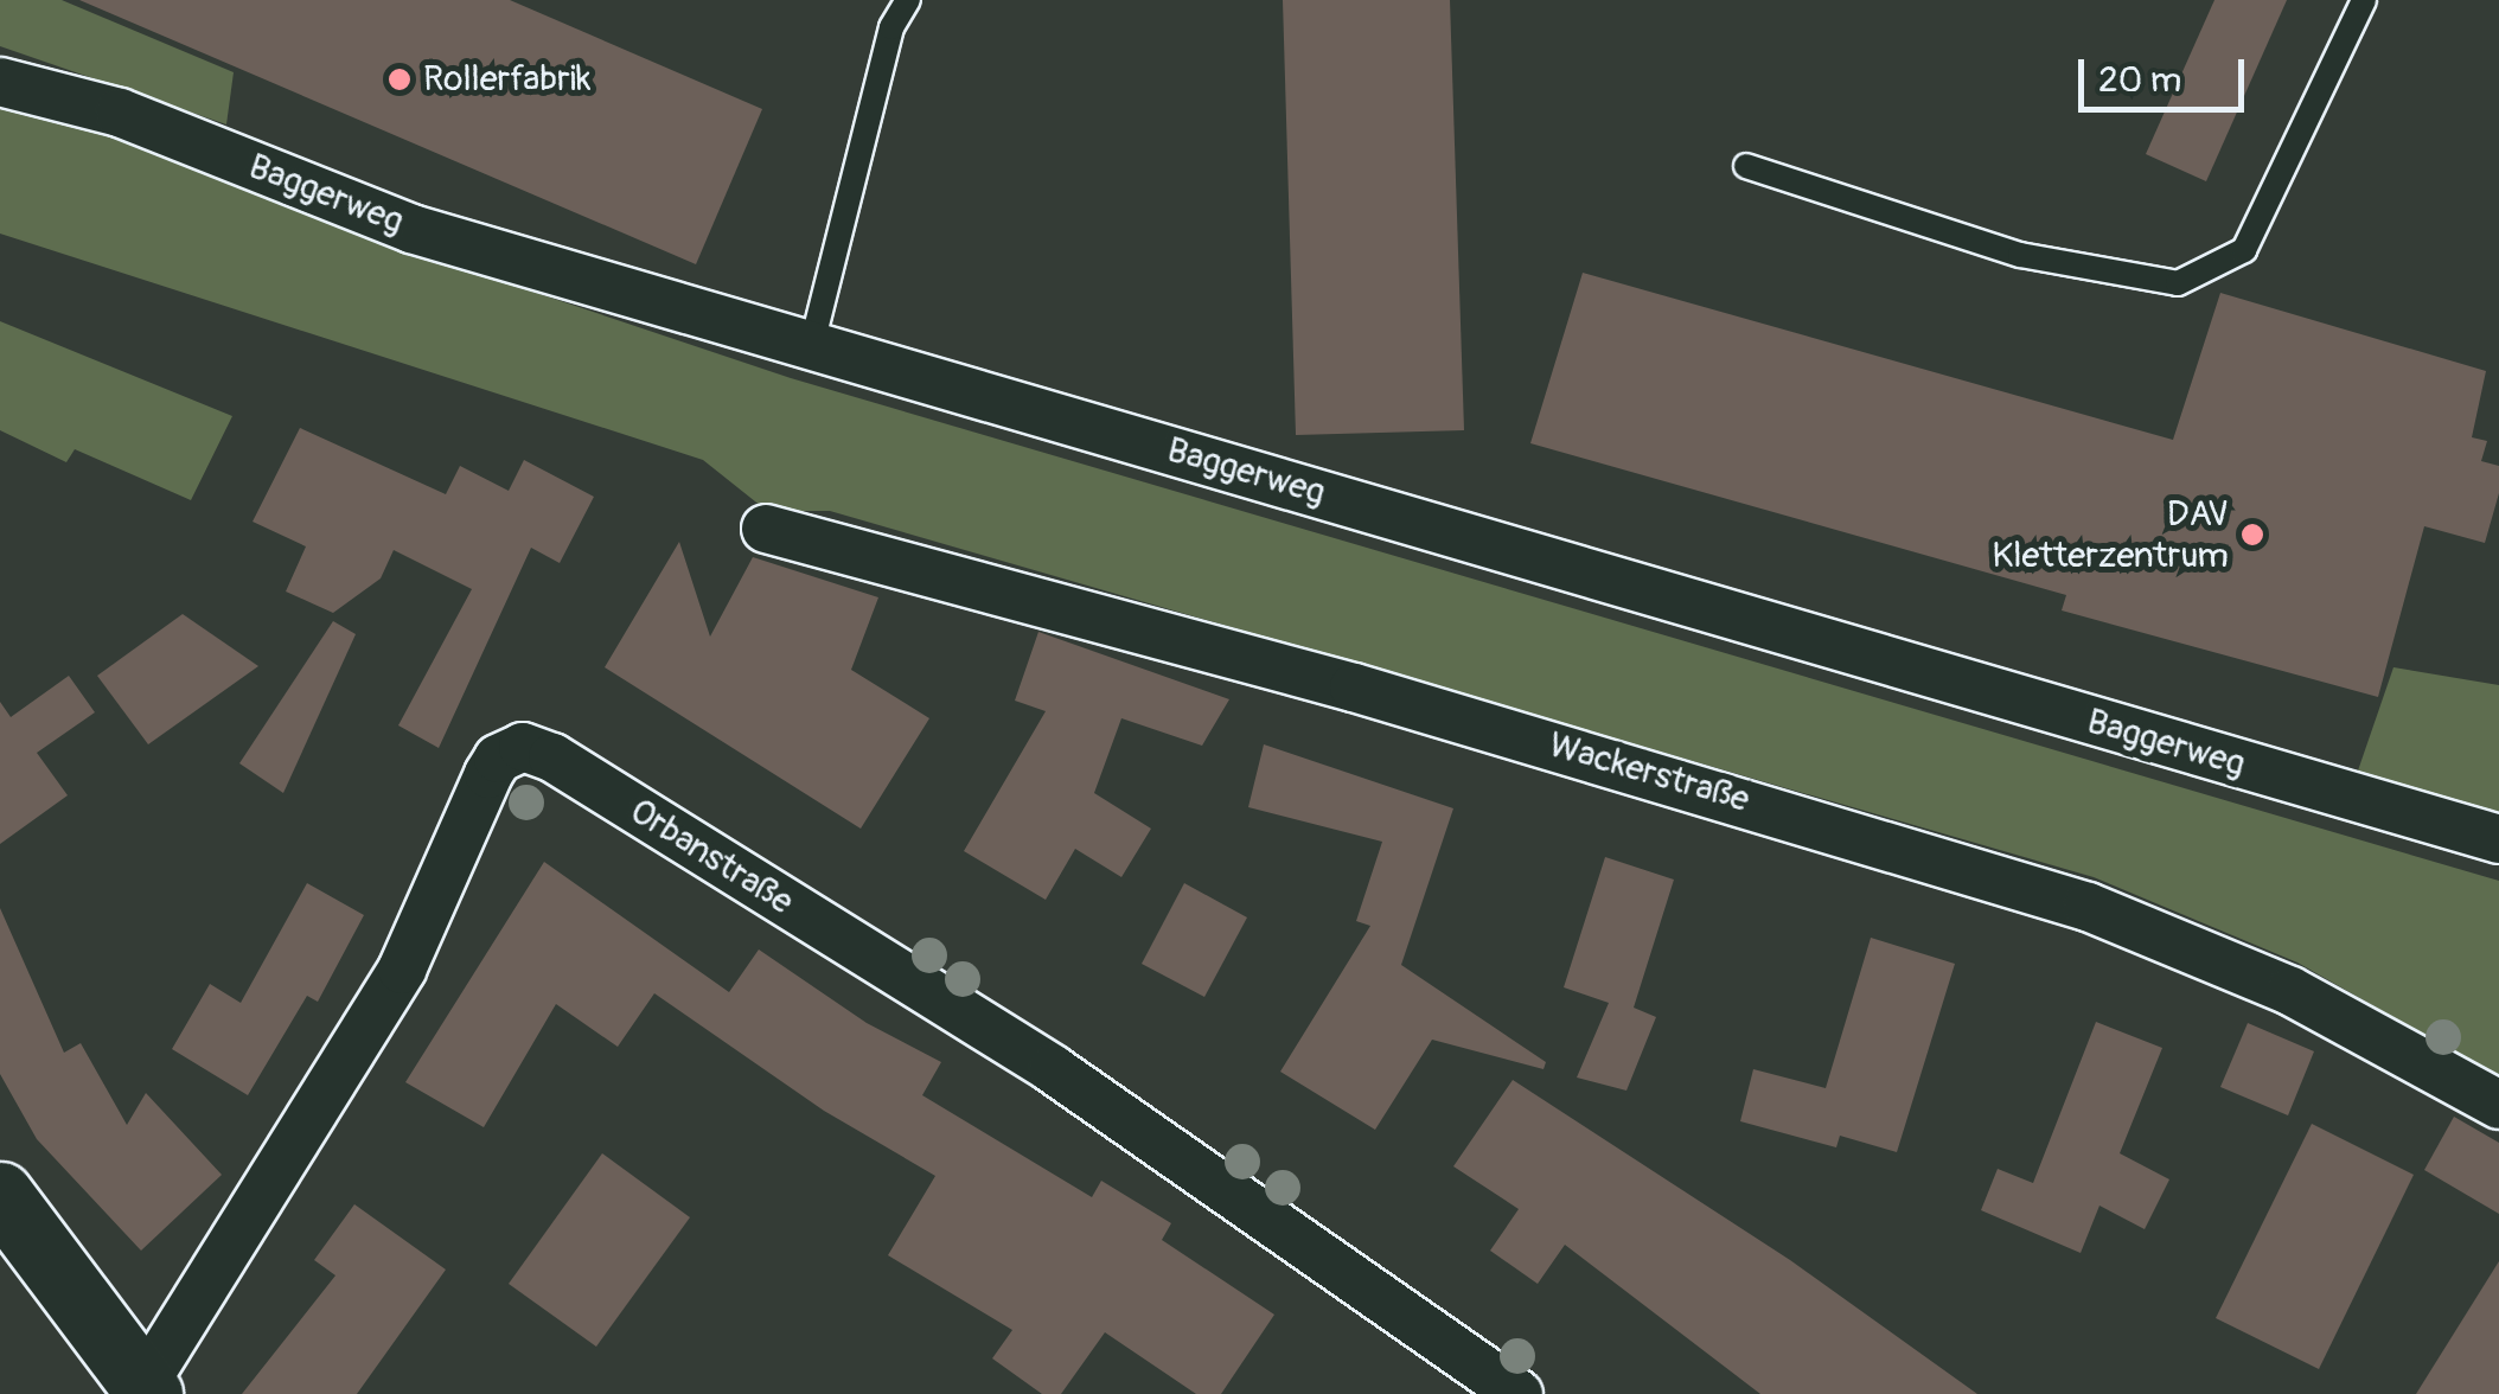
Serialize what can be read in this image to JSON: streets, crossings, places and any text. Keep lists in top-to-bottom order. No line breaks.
{"streets":{"street":["Baggerweg","Wackerstraße","Orbanstraße"]},"places":["Rollerfabrik","DAV Kletterzentrum"],"scale_bar":"20 m"}
